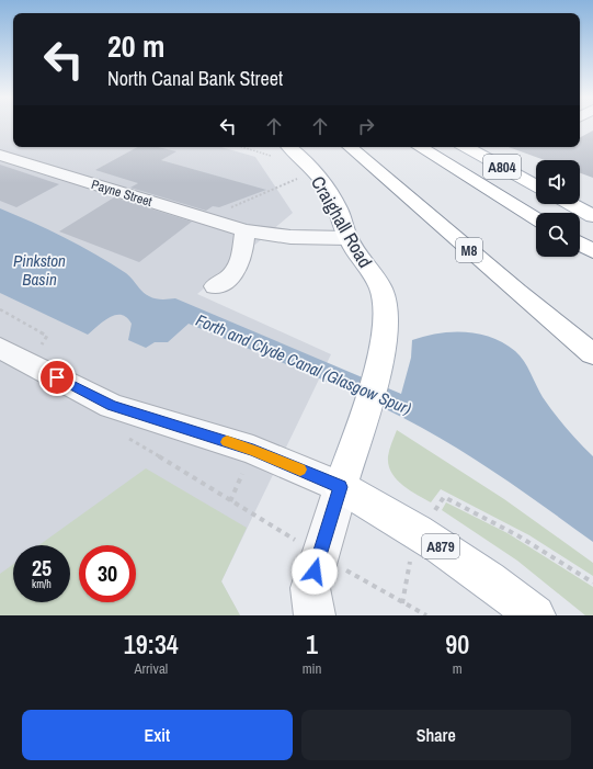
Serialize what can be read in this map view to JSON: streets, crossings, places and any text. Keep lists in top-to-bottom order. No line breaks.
{"streets":{"main road":["A804","Craighall Road","M8","A879"],"street":["Payne Street"]},"crossings":[["Payne Street","Craighall Road"],["Craighall Road","A879"]],"water":["Pinkston Basin","Forth and Clyde Canal (Glasgow Spur)"],"page":{"turn":["20 m","North Canal Bank Street"],"speed":"25 km/h","limit":"30","eta":["19:34","Arrival","1","min","90","m"],"buttons":["Exit","Share"]}}
